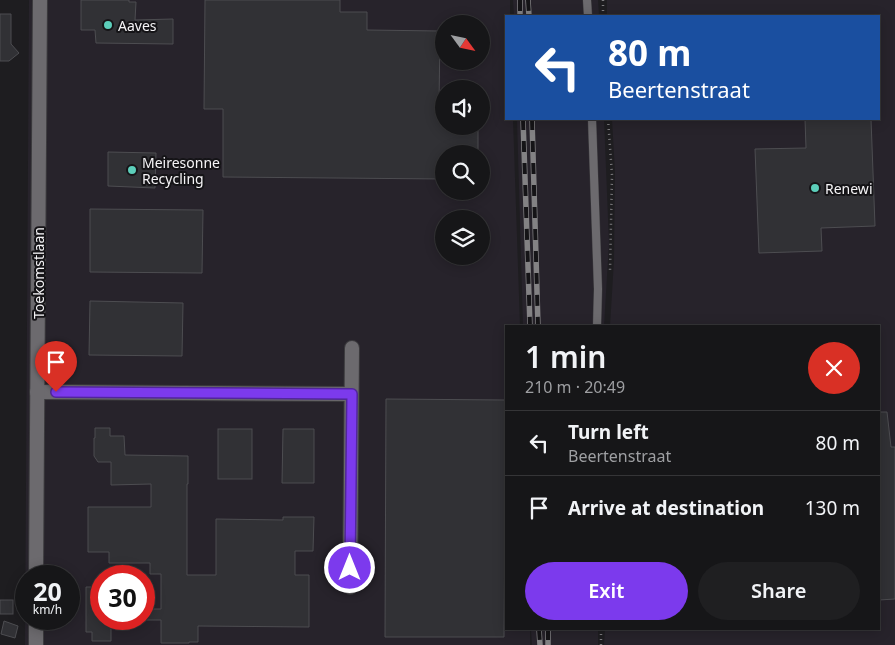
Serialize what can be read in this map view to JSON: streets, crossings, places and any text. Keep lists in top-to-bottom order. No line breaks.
{"streets":{"street":["Toekomstlaan"]},"places":["Aaves","Meiresonne Recycling","Renewi"],"north":"bottom right","page":{"turn":["80 m","Beertenstraat"],"heading":["1 min","210 m · 20:49"],"list":[{"name":"Turn left","note":"Beertenstraat","value":"80 m"},{"name":"Arrive at destination","value":"130 m"}],"buttons":["Exit","Share"],"speed":"20 km/h","limit":"30"}}
